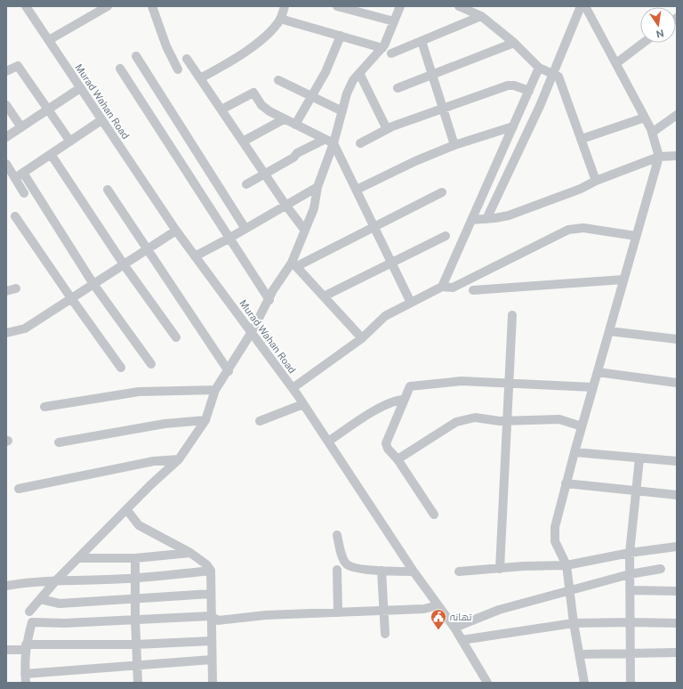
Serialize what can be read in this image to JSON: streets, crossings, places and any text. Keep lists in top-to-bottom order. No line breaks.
{"streets":{"street":["Murad Wahan Road"]},"places":{"public building":["تھانہ"]},"north":"bottom"}
